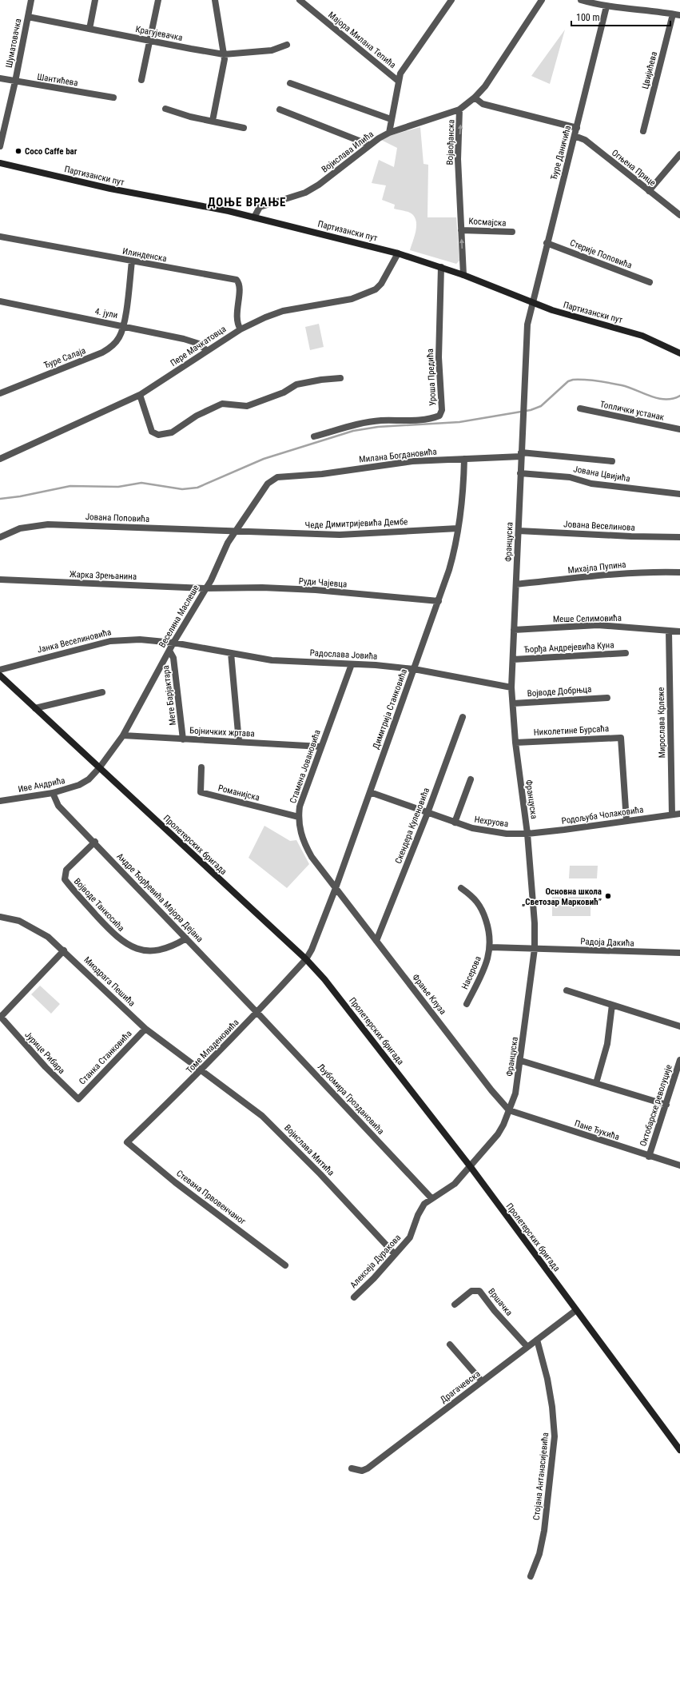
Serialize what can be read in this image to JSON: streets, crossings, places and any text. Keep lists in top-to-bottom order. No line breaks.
{"streets":{"street":["Крагујевачка","Мајора Милана Тепића","Шуматовачка","Цвијићева","Шантићева","Војвођанска","Војислава Илића","Ђуре Даничића","Огњена Прице","Партизански пут","Космајска","Стерије Поповића","Илинденска","4. јули","Пере Мачкатовца","Ђуре Салаја","Уроша Предића","Топлички устанак","Милана Богдановића","Јована Цвијића","Јована Поповића","Чеде Димитријевића Дембе","Јована Веселинова","Француска","Михајла Пупина","Жарка Зрењанина","Руди Чајевца","Веселина Маслеше","Меше Селимовића","Јанка Веселиновића","Ђорђа Андрејевића Куна","Радослава Јовића","Војводе Добрњца","Мете Барјактара","Димитрија Станковића","Мирослава Крлеже","Николетине Бурсаћа","Бојничких жртава","Стамена Јовановића","Иве Андрића","Романијска","Родољуба Чолаковића","Нехруова","Скендера Куленовића","Пролетерских бригада","Андре Ђорђевића Мајора Дејана","Војводе Танкосића","Радоја Дакића","Насерова","Миодрага Пешића","Фрање Клуза","Томе Младеновића","Јурице Рибара","Станка Станковића","Љубомира Гроздановића","Октобарске револуције","Пане Ђукића","Војислава Митића","Стевана Првовенчаног","Алексеја Дуракова","Вршачка","Драгачевска","Стојана Антанасијевића"]},"crossings":[["Крагујевачка","Шуматовачка"],["Шуматовачка","Шантићева"],["Војвођанска","Војислава Илића"],["Војвођанска","Партизански пут"],["Војвођанска","Космајска"],["Војислава Илића","Партизански пут"],["Ђуре Даничића","Огњена Прице"],["Ђуре Даничића","Партизански пут"],["Ђуре Даничића","Стерије Поповића"],["Ђуре Даничића","Француска"],["Партизански пут","Пере Мачкатовца"],["Партизански пут","Уроша Предића"],["Партизански пут","Француска"],["Илинденска","Пере Мачкатовца"],["Илинденска","Ђуре Салаја"],["4. јули","Пере Мачкатовца"],["4. јули","Ђуре Салаја"],["Милана Богдановића","Јована Цвијића"],["Милана Богдановића","Француска"],["Милана Богдановића","Веселина Маслеше"],["Милана Богдановића","Димитрија Станковића"],["Јована Цвијића","Француска"],["Јована Поповића","Чеде Димитријевића Дембе"],["Јована Поповића","Веселина Маслеше"],["Чеде Димитријевића Дембе","Веселина Маслеше"],["Чеде Димитријевића Дембе","Димитрија Станковића"],["Јована Веселинова","Француска"],["Француска","Михајла Пупина"],["Француска","Меше Селимовића"],["Француска","Ђорђа Андрејевића Куна"],["Француска","Радослава Јовића"],["Француска","Војводе Добрњца"],["Француска","Николетине Бурсаћа"],["Француска","Родољуба Чолаковића"],["Француска","Нехруова"],["Француска","Пролетерских бригада"],["Француска","Радоја Дакића"],["Француска","Фрање Клуза"],["Француска","Пане Ђукића"],["Француска","Алексеја Дуракова"],["Жарка Зрењанина","Руди Чајевца"],["Жарка Зрењанина","Веселина Маслеше"],["Руди Чајевца","Веселина Маслеше"],["Руди Чајевца","Димитрија Станковића"],["Веселина Маслеше","Јанка Веселиновића"],["Веселина Маслеше","Радослава Јовића"],["Веселина Маслеше","Мете Барјактара"],["Веселина Маслеше","Бојничких жртава"],["Веселина Маслеше","Иве Андрића"],["Веселина Маслеше","Пролетерских бригада"],["Меше Селимовића","Мирослава Крлеже"],["Јанка Веселиновића","Радослава Јовића"],["Радослава Јовића","Димитрија Станковића"],["Радослава Јовића","Стамена Јовановића"],["Мете Барјактара","Бојничких жртава"],["Димитрија Станковића","Стамена Јовановића"],["Димитрија Станковића","Нехруова"],["Димитрија Станковића","Пролетерских бригада"],["Димитрија Станковића","Фрање Клуза"],["Димитрија Станковића","Томе Младеновића"],["Мирослава Крлеже","Родољуба Чолаковића"],["Николетине Бурсаћа","Родољуба Чолаковића"],["Бојничких жртава","Стамена Јовановића"],["Стамена Јовановића","Романијска"],["Стамена Јовановића","Фрање Клуза"],["Иве Андрића","Пролетерских бригада"],["Иве Андрића","Андре Ђорђевића Мајора Дејана"],["Родољуба Чолаковића","Нехруова"],["Нехруова","Скендера Куленовића"],["Скендера Куленовића","Фрање Клуза"],["Пролетерских бригада","Томе Младеновића"],["Пролетерских бригада","Алексеја Дуракова"],["Пролетерских бригада","Драгачевска"],["Андре Ђорђевића Мајора Дејана","Војводе Танкосића"],["Андре Ђорђевића Мајора Дејана","Томе Младеновића"],["Андре Ђорђевића Мајора Дејана","Љубомира Гроздановића"],["Миодрага Пешића","Томе Младеновића"],["Миодрага Пешића","Станка Станковића"],["Миодрага Пешића","Војислава Митића"],["Фрање Клуза","Пане Ђукића"],["Томе Младеновића","Љубомира Гроздановића"],["Томе Младеновића","Војислава Митића"],["Томе Младеновића","Стевана Првовенчаног"],["Јурице Рибара","Станка Станковића"],["Љубомира Гроздановића","Алексеја Дуракова"],["Октобарске револуције","Пане Ђукића"],["Војислава Митића","Алексеја Дуракова"],["Вршачка","Драгачевска"],["Драгачевска","Стојана Антанасијевића"]],"one_way":["Војвођанска"],"districts":["ДОЊЕ ВРАЊЕ"],"places":["Coco Caffe bar","Основна школа „Светозар Марковић”"],"scale_bar":"100 m"}
